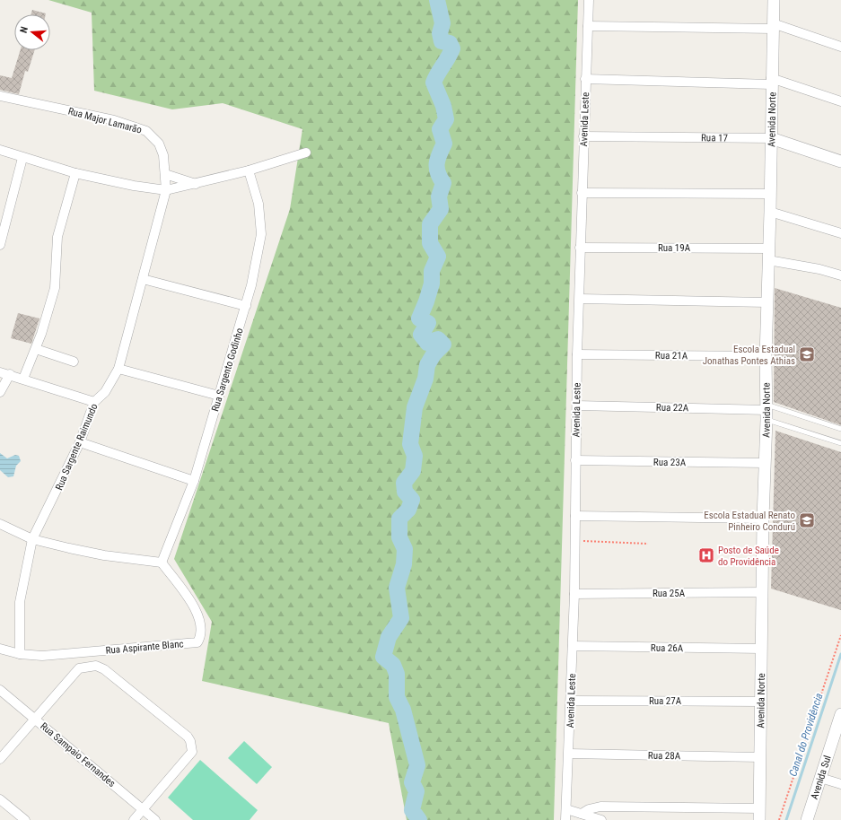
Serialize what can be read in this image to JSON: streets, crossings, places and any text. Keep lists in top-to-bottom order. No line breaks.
{"streets":{"street":["Avenida Leste","Avenida Norte","Rua Major Lamarão","Rua 17","Rua 19A","Rua 21A","Rua Sargento Godinho","Rua 22A","Rua Sargente Raimundo","Rua 23A","Rua 25A","Rua Aspirante Blanc","Rua 26A","Rua 27A","Rua Sampaio Fernandes","Rua 28A","Avenida Sul"]},"crossings":[["Avenida Leste","Rua 17"],["Avenida Leste","Rua 19A"],["Avenida Leste","Rua 21A"],["Avenida Leste","Rua 22A"],["Avenida Leste","Rua 23A"],["Avenida Leste","Rua 25A"],["Avenida Leste","Rua 26A"],["Avenida Leste","Rua 27A"],["Avenida Leste","Rua 28A"],["Avenida Norte","Rua 17"],["Avenida Norte","Rua 19A"],["Avenida Norte","Rua 21A"],["Avenida Norte","Rua 22A"],["Avenida Norte","Rua 23A"],["Avenida Norte","Rua 25A"],["Avenida Norte","Rua 26A"],["Avenida Norte","Rua 27A"],["Avenida Norte","Rua 28A"],["Rua Major Lamarão","Rua Sargente Raimundo"],["Rua Sargento Godinho","Rua Aspirante Blanc"],["Rua Sargente Raimundo","Rua Aspirante Blanc"]],"water":["Canal do Providência"],"places":{"school or university":["Escola Estadual Jonathas Pontes Athias","Escola Estadual Renato Pinheiro Condurú"],"hospital":["Posto de Saúde do Providência"]},"north":"left"}
